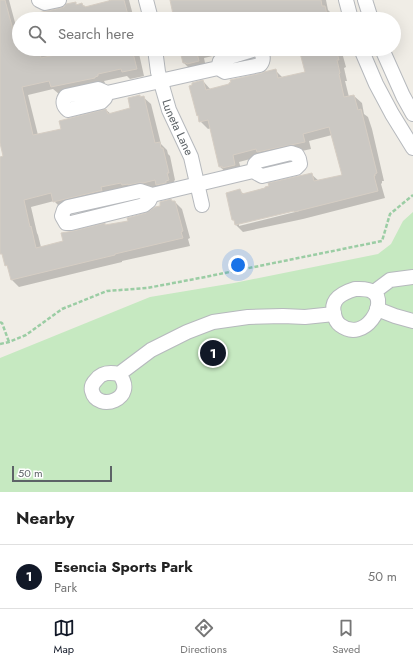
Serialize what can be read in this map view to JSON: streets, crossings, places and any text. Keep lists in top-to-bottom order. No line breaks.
{"streets":{"street":["Luneta Lane"]},"scale_bar":"50 m","page":{"search":"Search here","pins":"1","scale":"50 m","heading":"Nearby","list":[{"mark":"1","name":"Esencia Sports Park","note":"Park","value":"50 m"}],"nav":["Map","Directions","Saved"]}}
